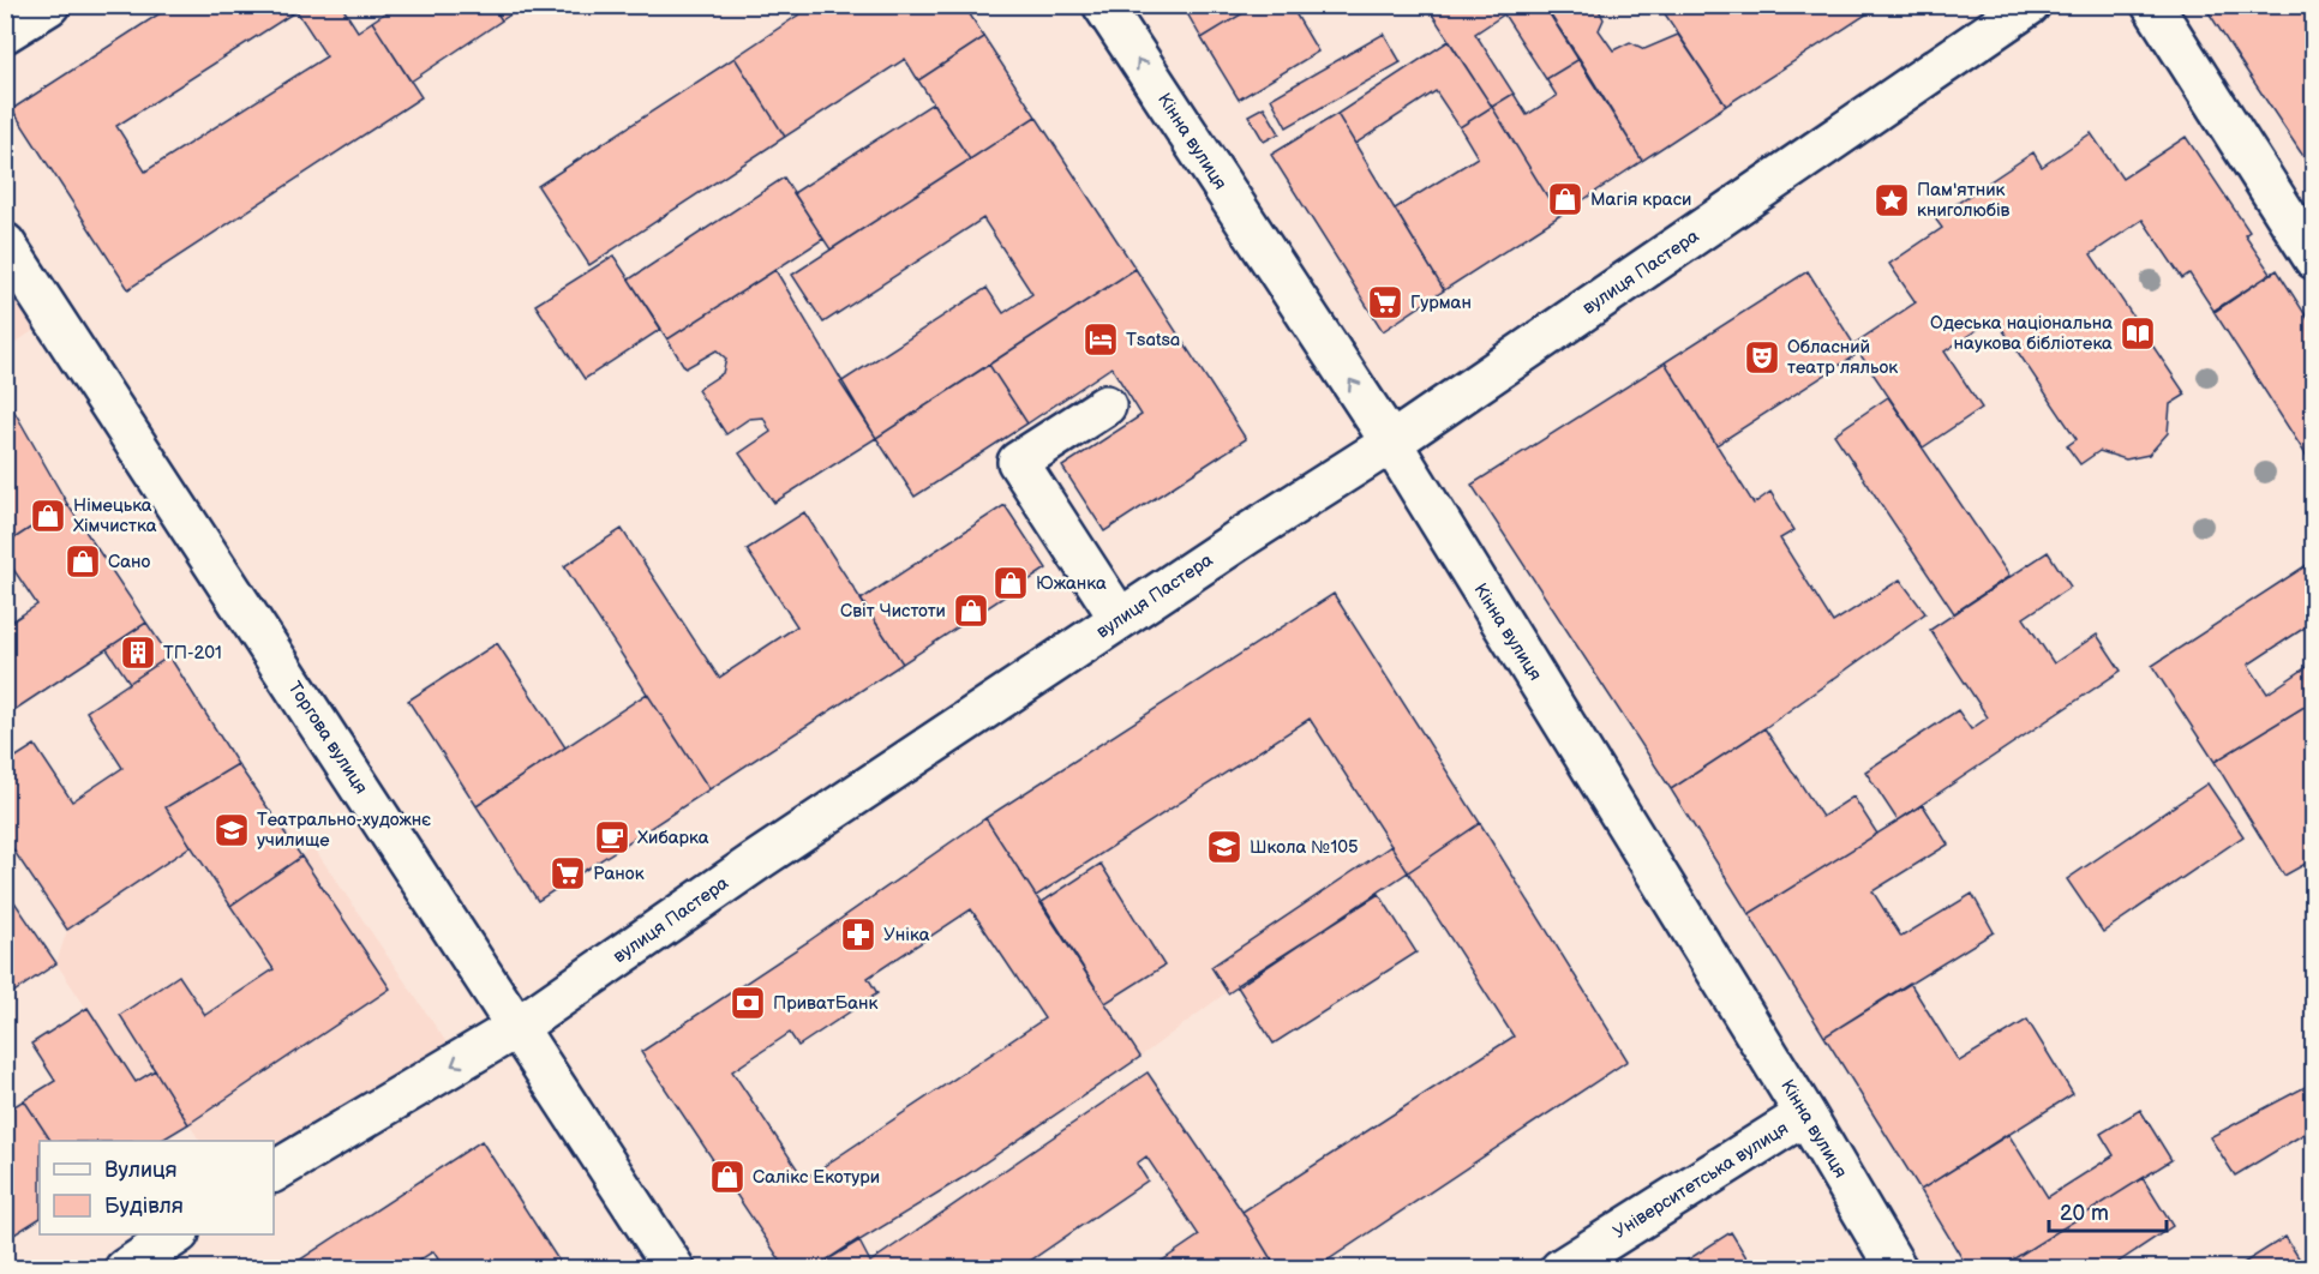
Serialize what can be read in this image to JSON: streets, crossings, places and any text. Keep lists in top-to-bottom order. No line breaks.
{"streets":{"street":["Кінна вулиця","вулиця Пастера","Торгова вулиця","Університетська вулиця"]},"crossings":[["Кінна вулиця","вулиця Пастера"],["Кінна вулиця","Університетська вулиця"],["вулиця Пастера","Торгова вулиця"]],"one_way":["Кінна вулиця"],"places":{"shop":["Магія краси","Нiмецька Хiмчистка","Сано","Южанка","Світ Чистоти","Салікс Екотури"],"place":["Пам'ятник книголюбів"],"supermarket":["Гурман","Ранок"],"library":["Одеська національна наукова бібліотека"],"hotel":["Tsatsa"],"theatre":["Обласний театр ляльок"],"building":["ТП-201"],"school or university":["Театрально-художнє училище","Школа №105"],"cafe":["Хибарка"],"pharmacy":["Уніка"],"bank":["ПриватБанк"]},"legend":["Вулиця","Будівля"],"scale_bar":"20 m"}
